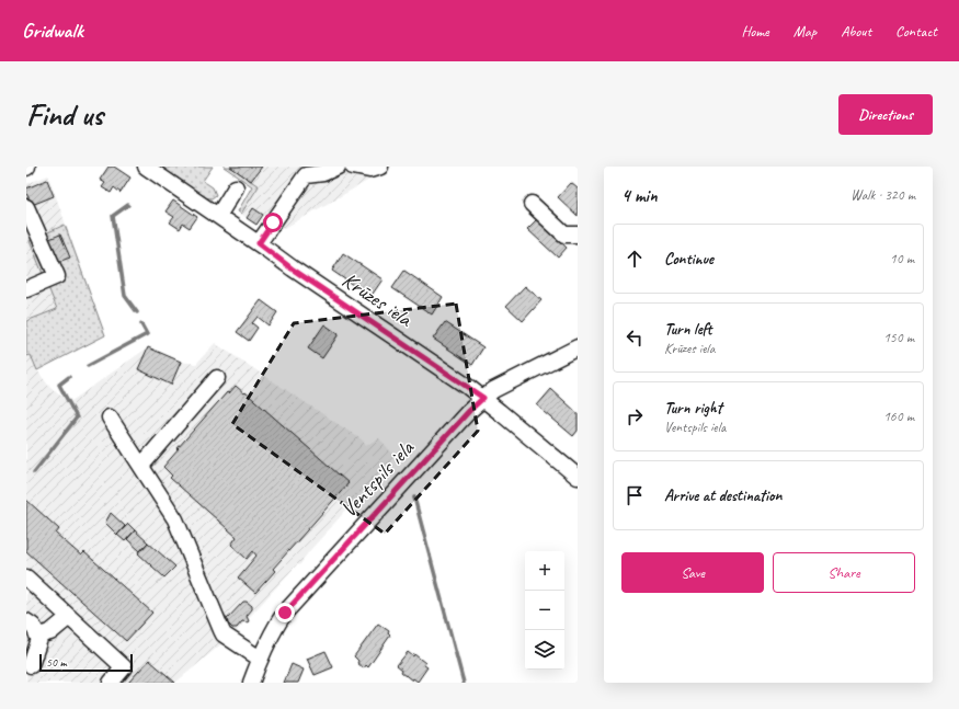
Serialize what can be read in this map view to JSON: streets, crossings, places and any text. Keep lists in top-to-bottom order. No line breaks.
{"streets":{"street":["Krūzes iela","Ventspils iela"]},"crossings":[["Krūzes iela","Ventspils iela"]],"scale_bar":"50 m","page":{"header":"Gridwalk","nav":["Home","Map","About","Contact"],"buttons":["Directions",["Save","Share"]],"title":"Find us","heading":["4 min","Walk · 320 m"],"list":[["Continue","10 m"],["Turn left","Krūzes iela","150 m"],["Turn right","Ventspils iela","160 m"],"Arrive at destination"],"map_buttons":["+","−"],"scale":"50 m"}}
